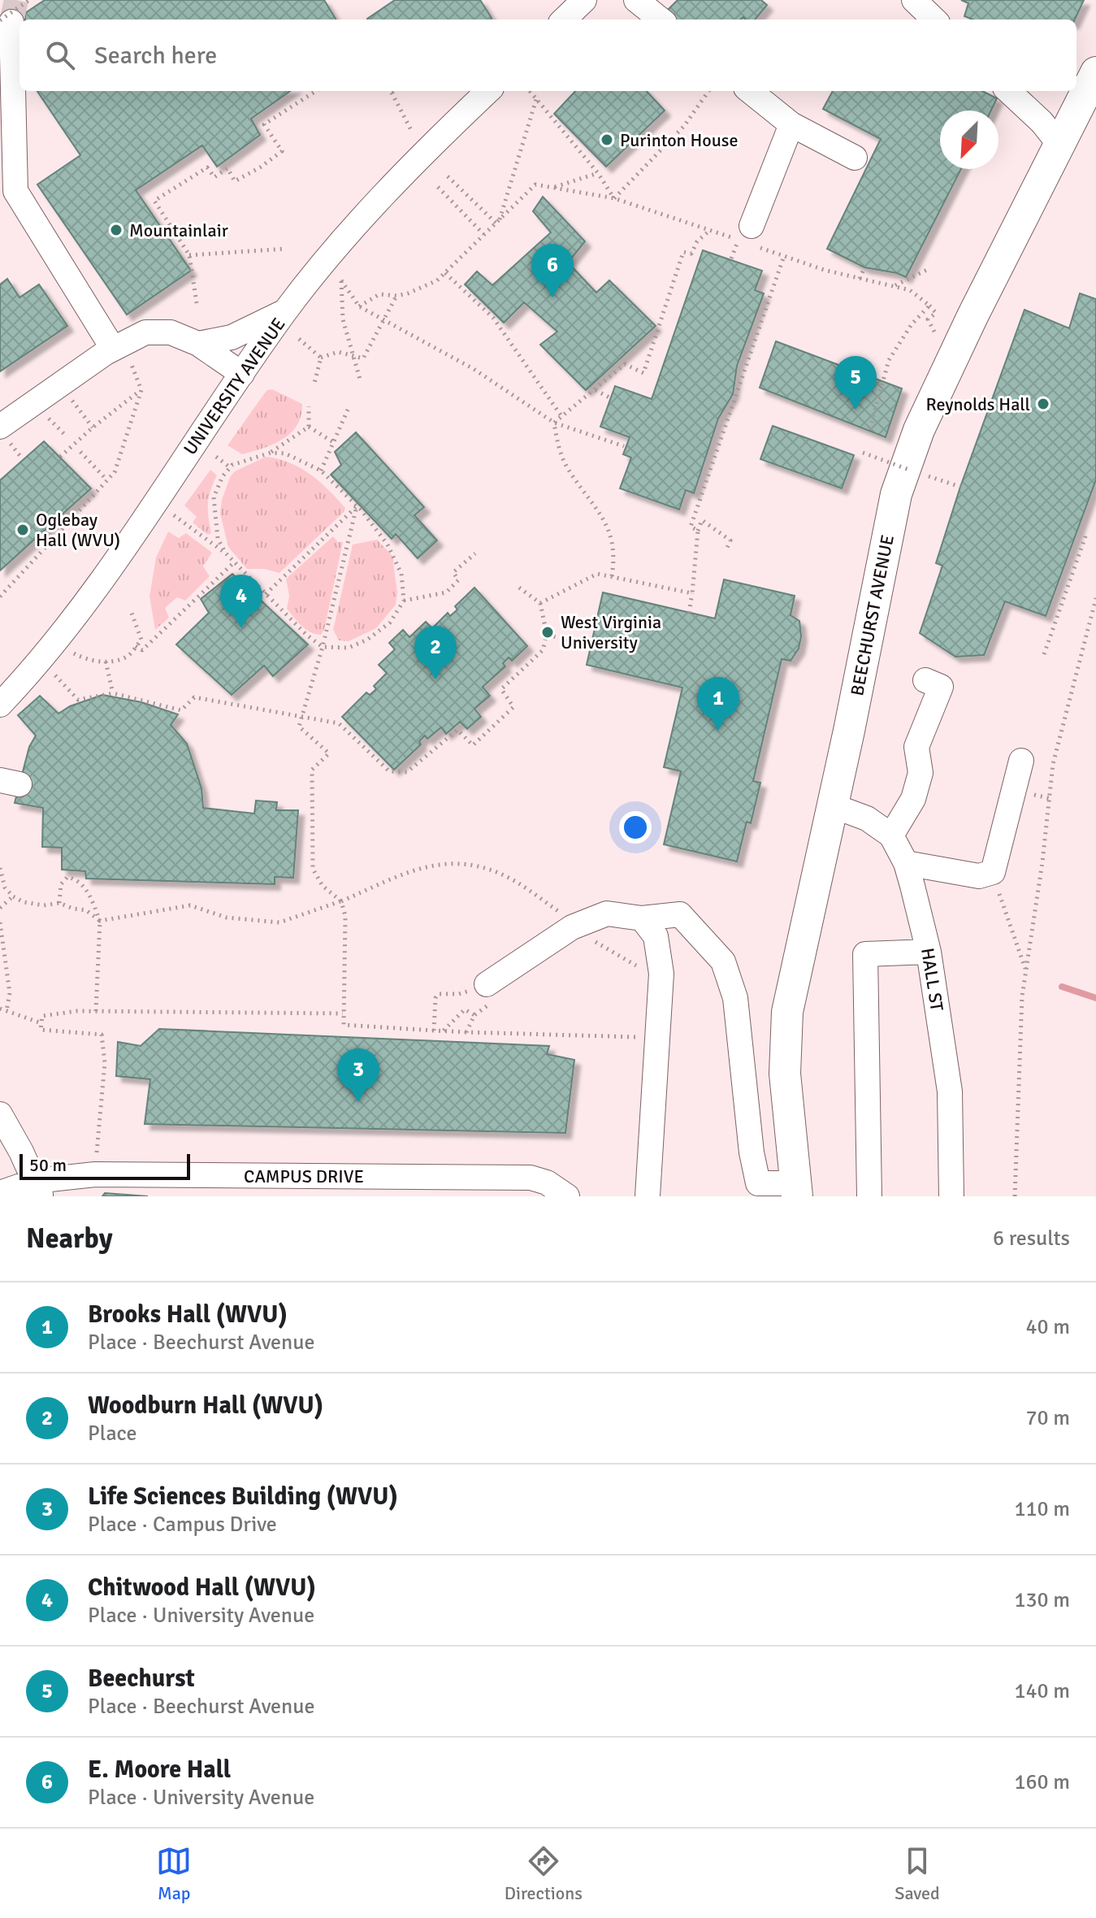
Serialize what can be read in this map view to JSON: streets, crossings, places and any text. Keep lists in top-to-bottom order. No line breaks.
{"streets":{"main road":["BEECHURST AVENUE"],"street":["UNIVERSITY AVENUE","HALL ST","CAMPUS DRIVE"]},"crossings":[["BEECHURST AVENUE","HALL ST"]],"places":["Purinton House","Mountainlair","Reynolds Hall","Oglebay Hall (WVU)","West Virginia University"],"scale_bar":"50 m","north":"bottom left","page":{"search":"Search here","pins":["6","5","4","2","1","3"],"scale":"50 m","heading":["Nearby","6 results"],"list":[{"mark":"1","name":"Brooks Hall (WVU)","note":"Place · Beechurst Avenue","value":"40 m"},{"mark":"2","name":"Woodburn Hall (WVU)","note":"Place","value":"70 m"},{"mark":"3","name":"Life Sciences Building (WVU)","note":"Place · Campus Drive","value":"110 m"},{"mark":"4","name":"Chitwood Hall (WVU)","note":"Place · University Avenue","value":"130 m"},{"mark":"5","name":"Beechurst","note":"Place · Beechurst Avenue","value":"140 m"},{"mark":"6","name":"E. Moore Hall","note":"Place · University Avenue","value":"160 m"}],"nav":["Map","Directions","Saved"]}}
